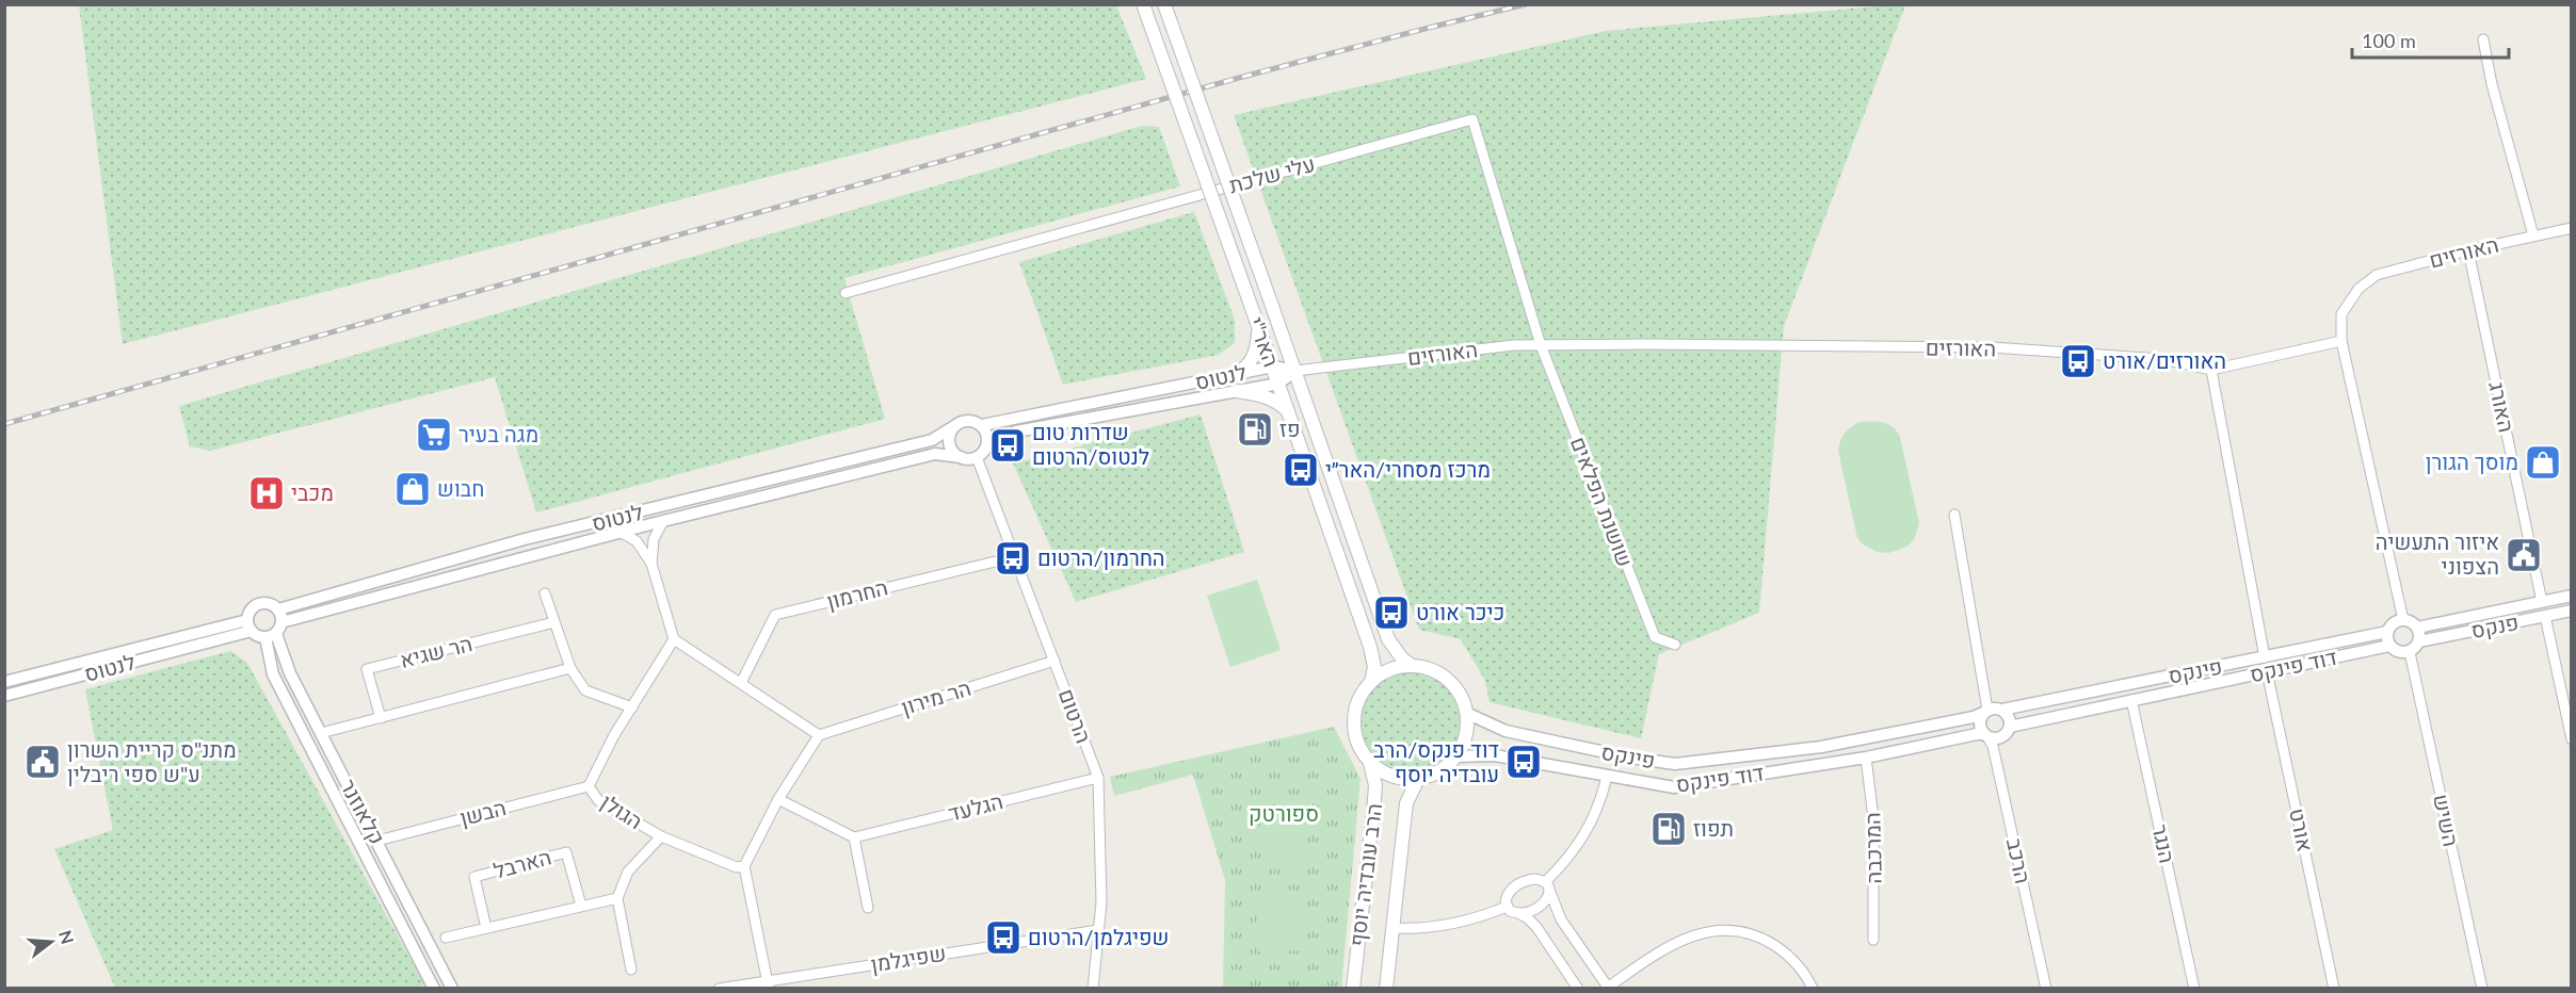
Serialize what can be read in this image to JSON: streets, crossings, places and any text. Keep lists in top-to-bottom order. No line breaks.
{"streets":{"main road":["האר\"י","הרב עובדיה יוסף"],"street":["עלי שלכת","האורזים","לנטוס","האורג","שושנת הפלאים","החרמון","פנקס","הר שגיא","דוד פינקס","פינקס","הר מירון","הרטום","הגלעד","קלאוזנר","הגולן","הבשן","השיש","אורט","הנגר","המרכבה","הרכב","הארבל","שפיגלמן"]},"crossings":[["עלי שלכת","האורזים"],["עלי שלכת","שושנת הפלאים"],["האורזים","האר\"י"],["האורזים","לנטוס"],["האורזים","האורג"],["האורזים","שושנת הפלאים"],["האר\"י","לנטוס"],["האר\"י","דוד פינקס"],["האר\"י","פינקס"],["האר\"י","הרב עובדיה יוסף"],["לנטוס","הרטום"],["לנטוס","קלאוזנר"],["החרמון","הרטום"],["פנקס","דוד פינקס"],["פנקס","פינקס"],["פנקס","השיש"],["דוד פינקס","פינקס"],["דוד פינקס","השיש"],["דוד פינקס","אורט"],["דוד פינקס","הנגר"],["דוד פינקס","המרכבה"],["דוד פינקס","הרכב"],["דוד פינקס","הרב עובדיה יוסף"],["פינקס","השיש"],["פינקס","הרכב"],["פינקס","הרב עובדיה יוסף"],["הר מירון","הרטום"],["הרטום","הגלעד"],["הרטום","שפיגלמן"],["קלאוזנר","הבשן"],["הגולן","הבשן"]],"parks":["ספורטק"],"places":{"bus stop":["האורזים/אורט","שדרות טום לנטוס/הרטום","מרכז מסחרי/האר״י","החרמון/הרטום","כיכר אורט","דוד פנקס/הרב עובדיה יוסף","שפיגלמן/הרטום"],"fuel station":["פז","תפוז"],"supermarket":["מגה בעיר"],"shop":["מוסך הגורן","חבוש"],"hospital":["מכבי"],"public building":["איזור התעשיה הצפוני","מתנ\"ס קריית השרון ע\"ש ספי ריבלין"]},"scale_bar":"100 m","north":"right"}
